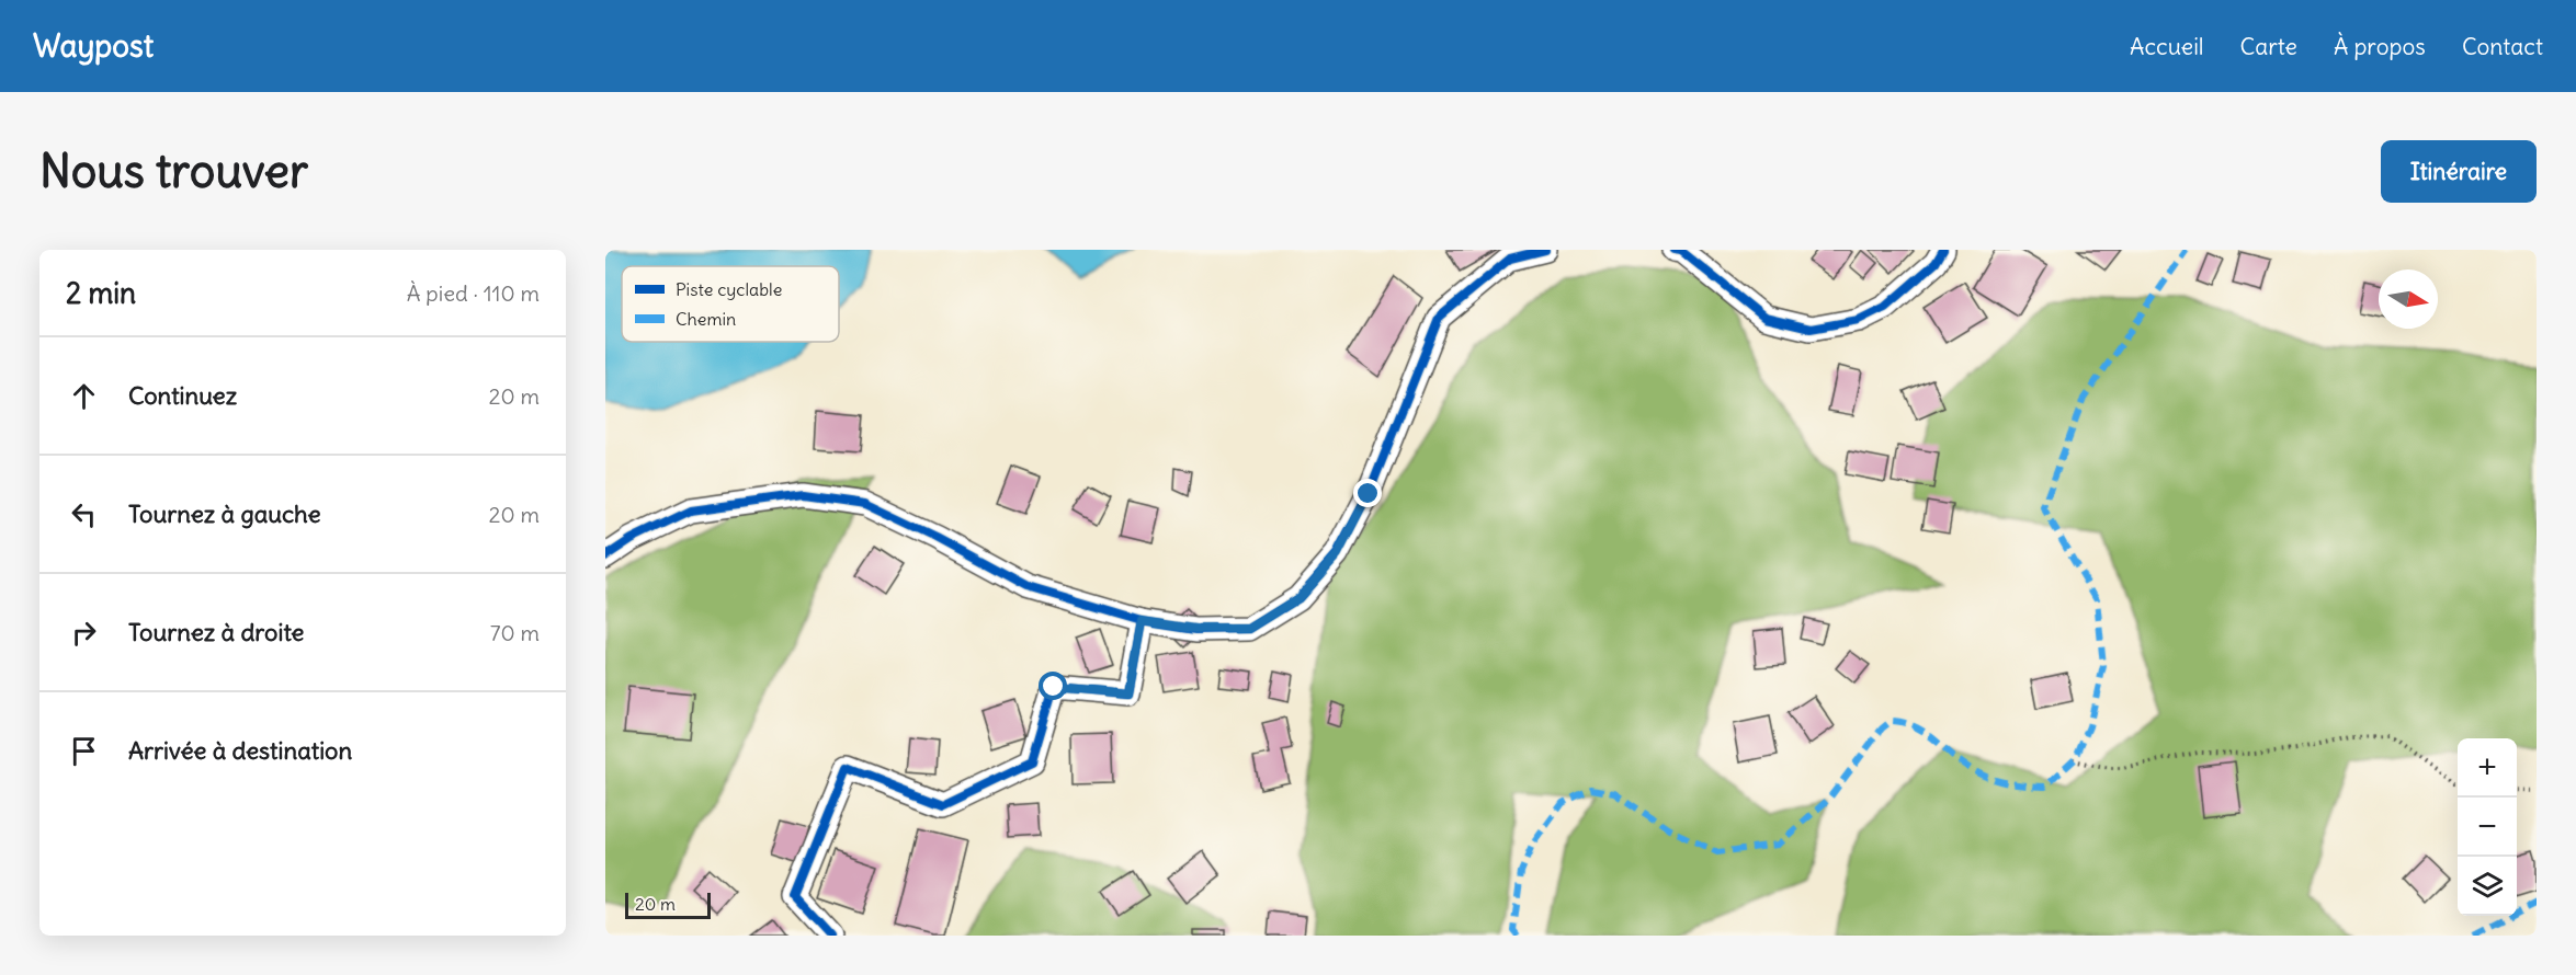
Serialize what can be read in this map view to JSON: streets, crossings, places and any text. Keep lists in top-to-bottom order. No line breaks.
{"legend":["Piste cyclable","Chemin"],"scale_bar":"20 m","north":"right","page":{"header":"Waypost","nav":["Accueil","Carte","À propos","Contact"],"buttons":"Itinéraire","title":"Nous trouver","heading":["2 min","À pied · 110 m"],"list":[["Continuez","20 m"],["Tournez à gauche","20 m"],["Tournez à droite","70 m"],"Arrivée à destination"],"map_buttons":["+","−"],"scale":"20 m"}}
